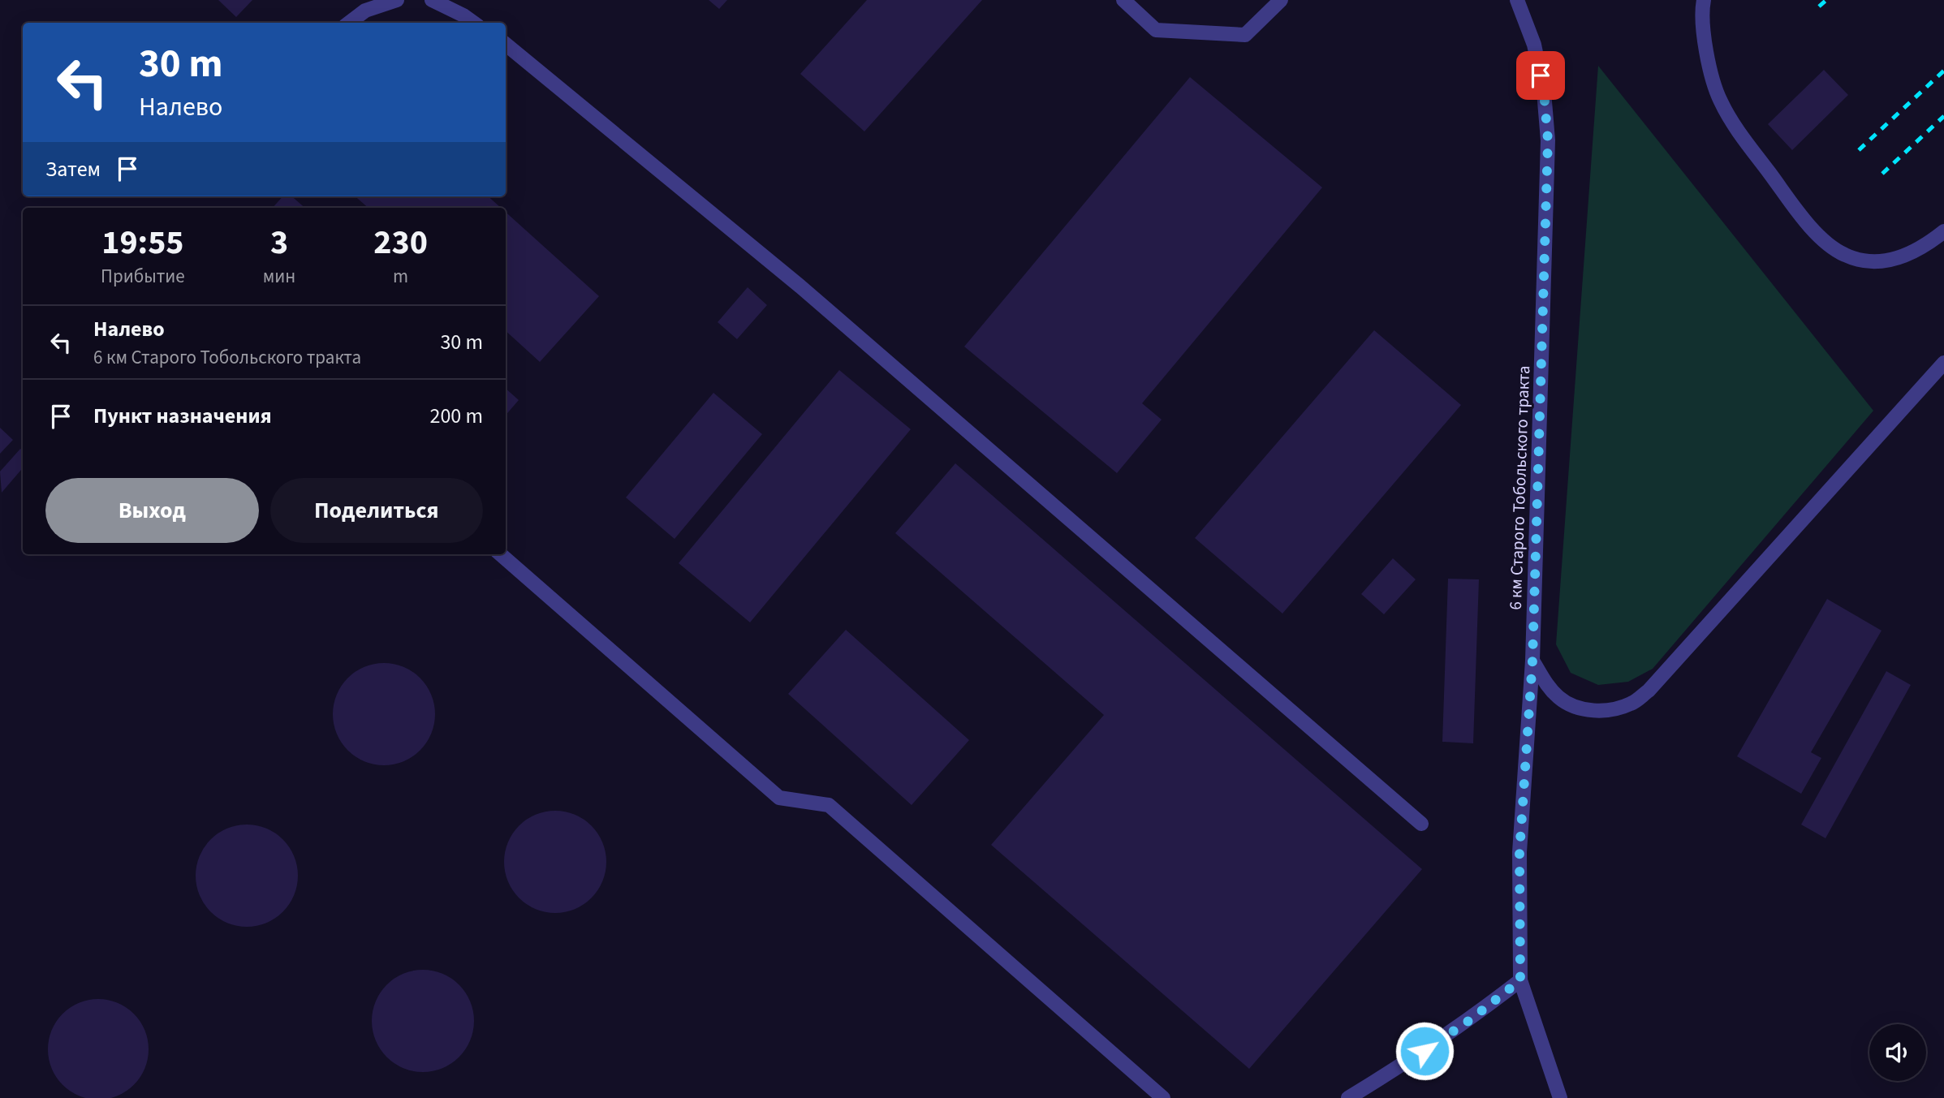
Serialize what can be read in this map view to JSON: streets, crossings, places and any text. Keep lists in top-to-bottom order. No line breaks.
{"streets":{"street":["6 км Старого Тобольского тракта"]},"page":{"turn":["30 m","Налево"],"then":"Затем","eta":["19:55","Прибытие","3","мин","230","m"],"list":[{"name":"Налево","note":"6 км Старого Тобольского тракта","value":"30 m"},{"name":"Пункт назначения","value":"200 m"}],"buttons":["Выход","Поделиться"]}}
